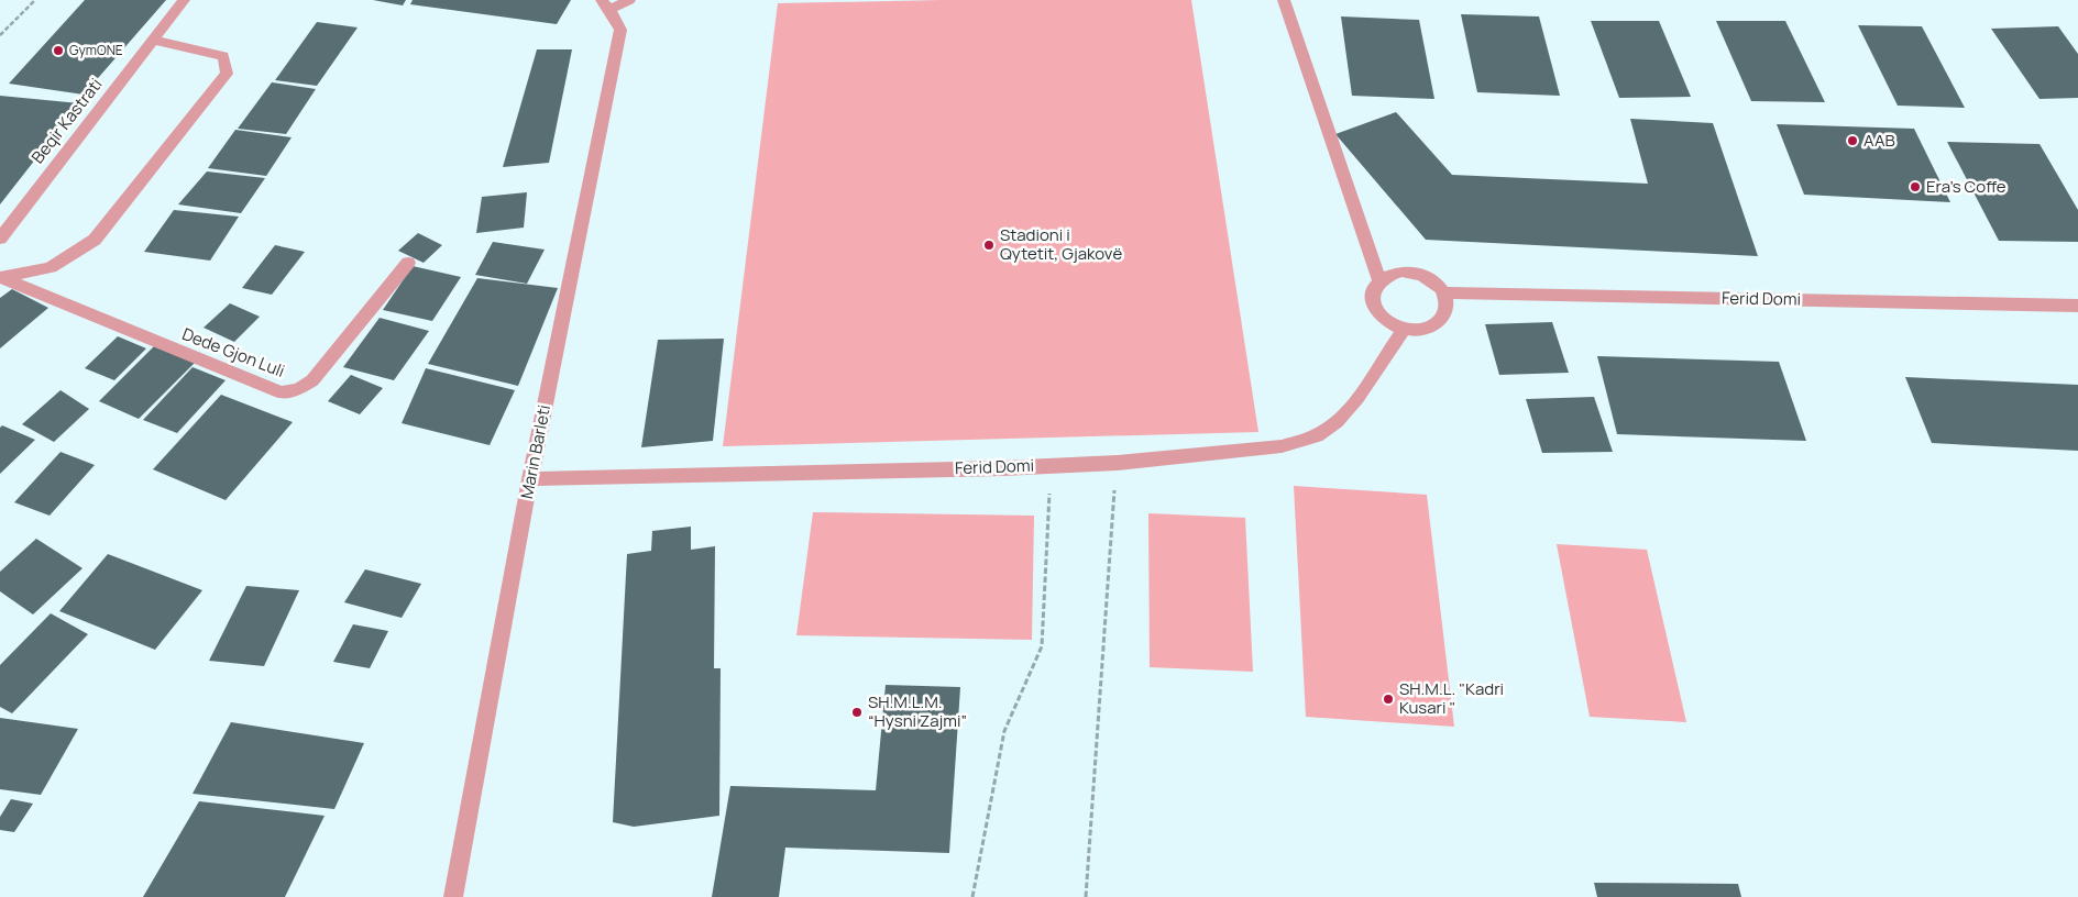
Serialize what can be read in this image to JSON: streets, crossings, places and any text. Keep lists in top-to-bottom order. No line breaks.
{"streets":{"street":["Beqir Kastrati","Ferid Domi","Dede Gjon Luli","Marin Barleti"]},"crossings":[["Ferid Domi","Marin Barleti"]],"places":["GymONE","AAB","Era's Coffe","Stadioni i Qytetit, Gjakovë","SH.M.L. \"Kadri Kusari \"","SH.M.L.M. “Hysni Zajmi”"]}
